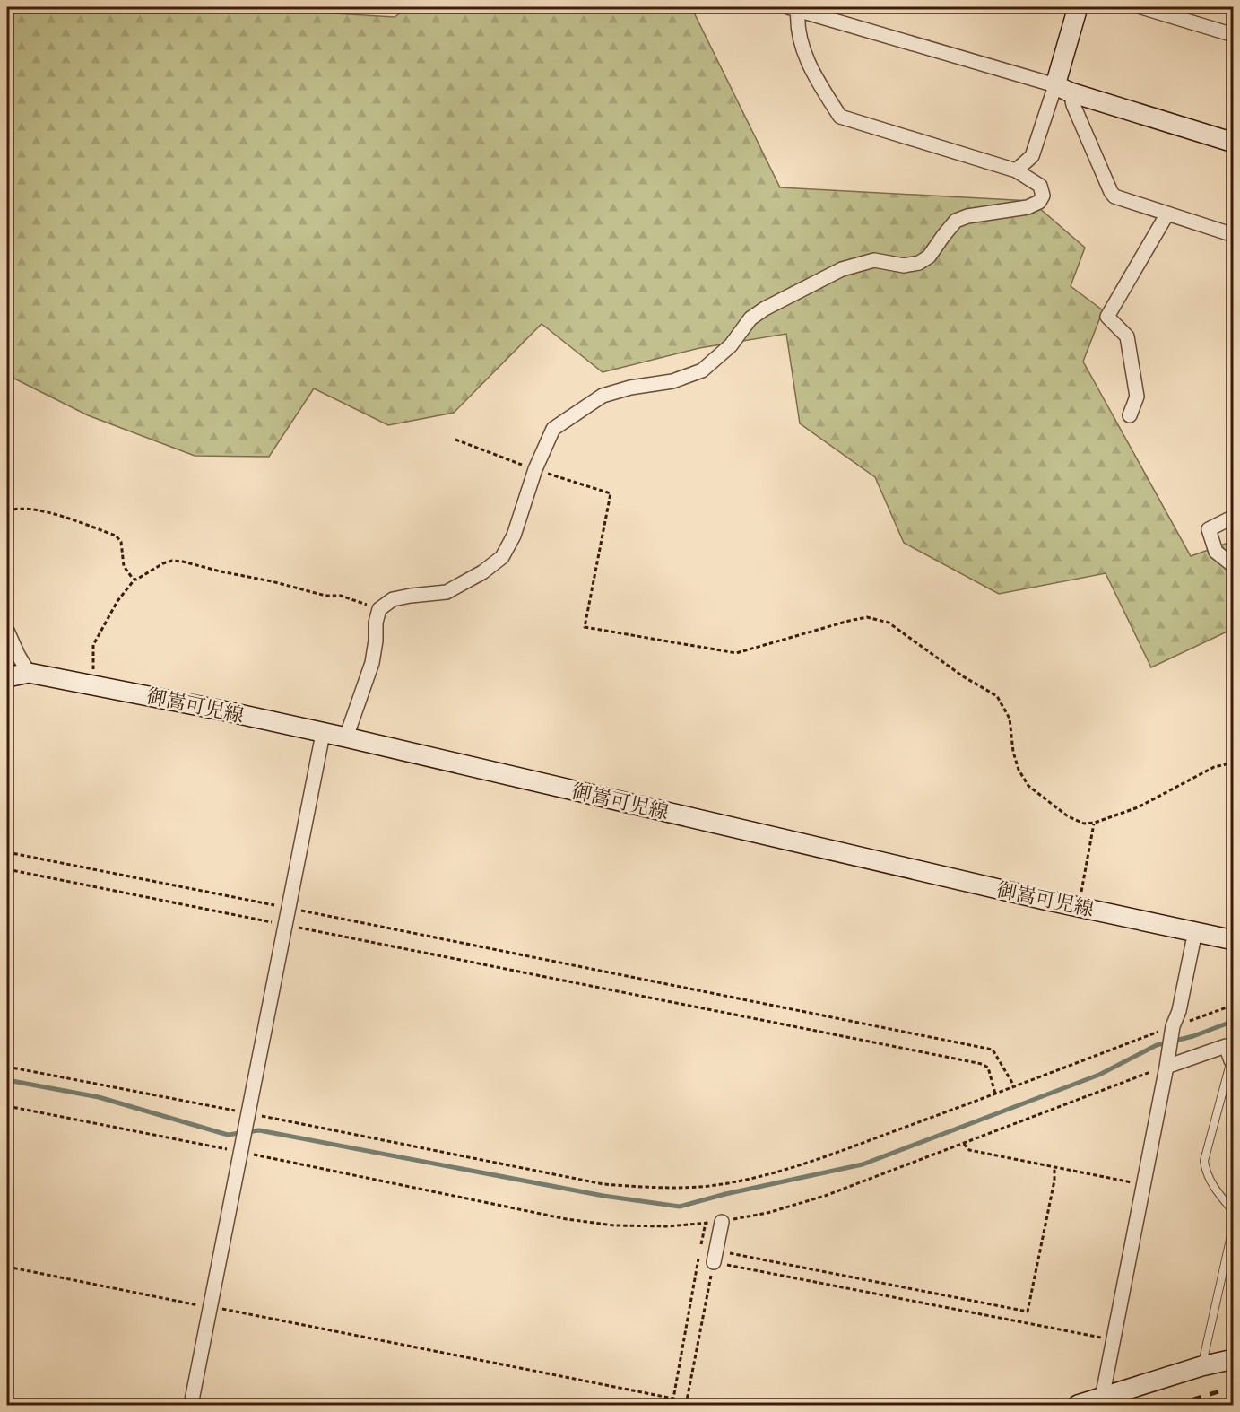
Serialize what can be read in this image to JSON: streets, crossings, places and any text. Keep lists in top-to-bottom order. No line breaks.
{"streets":{"main road":["御嵩可児線"]}}
